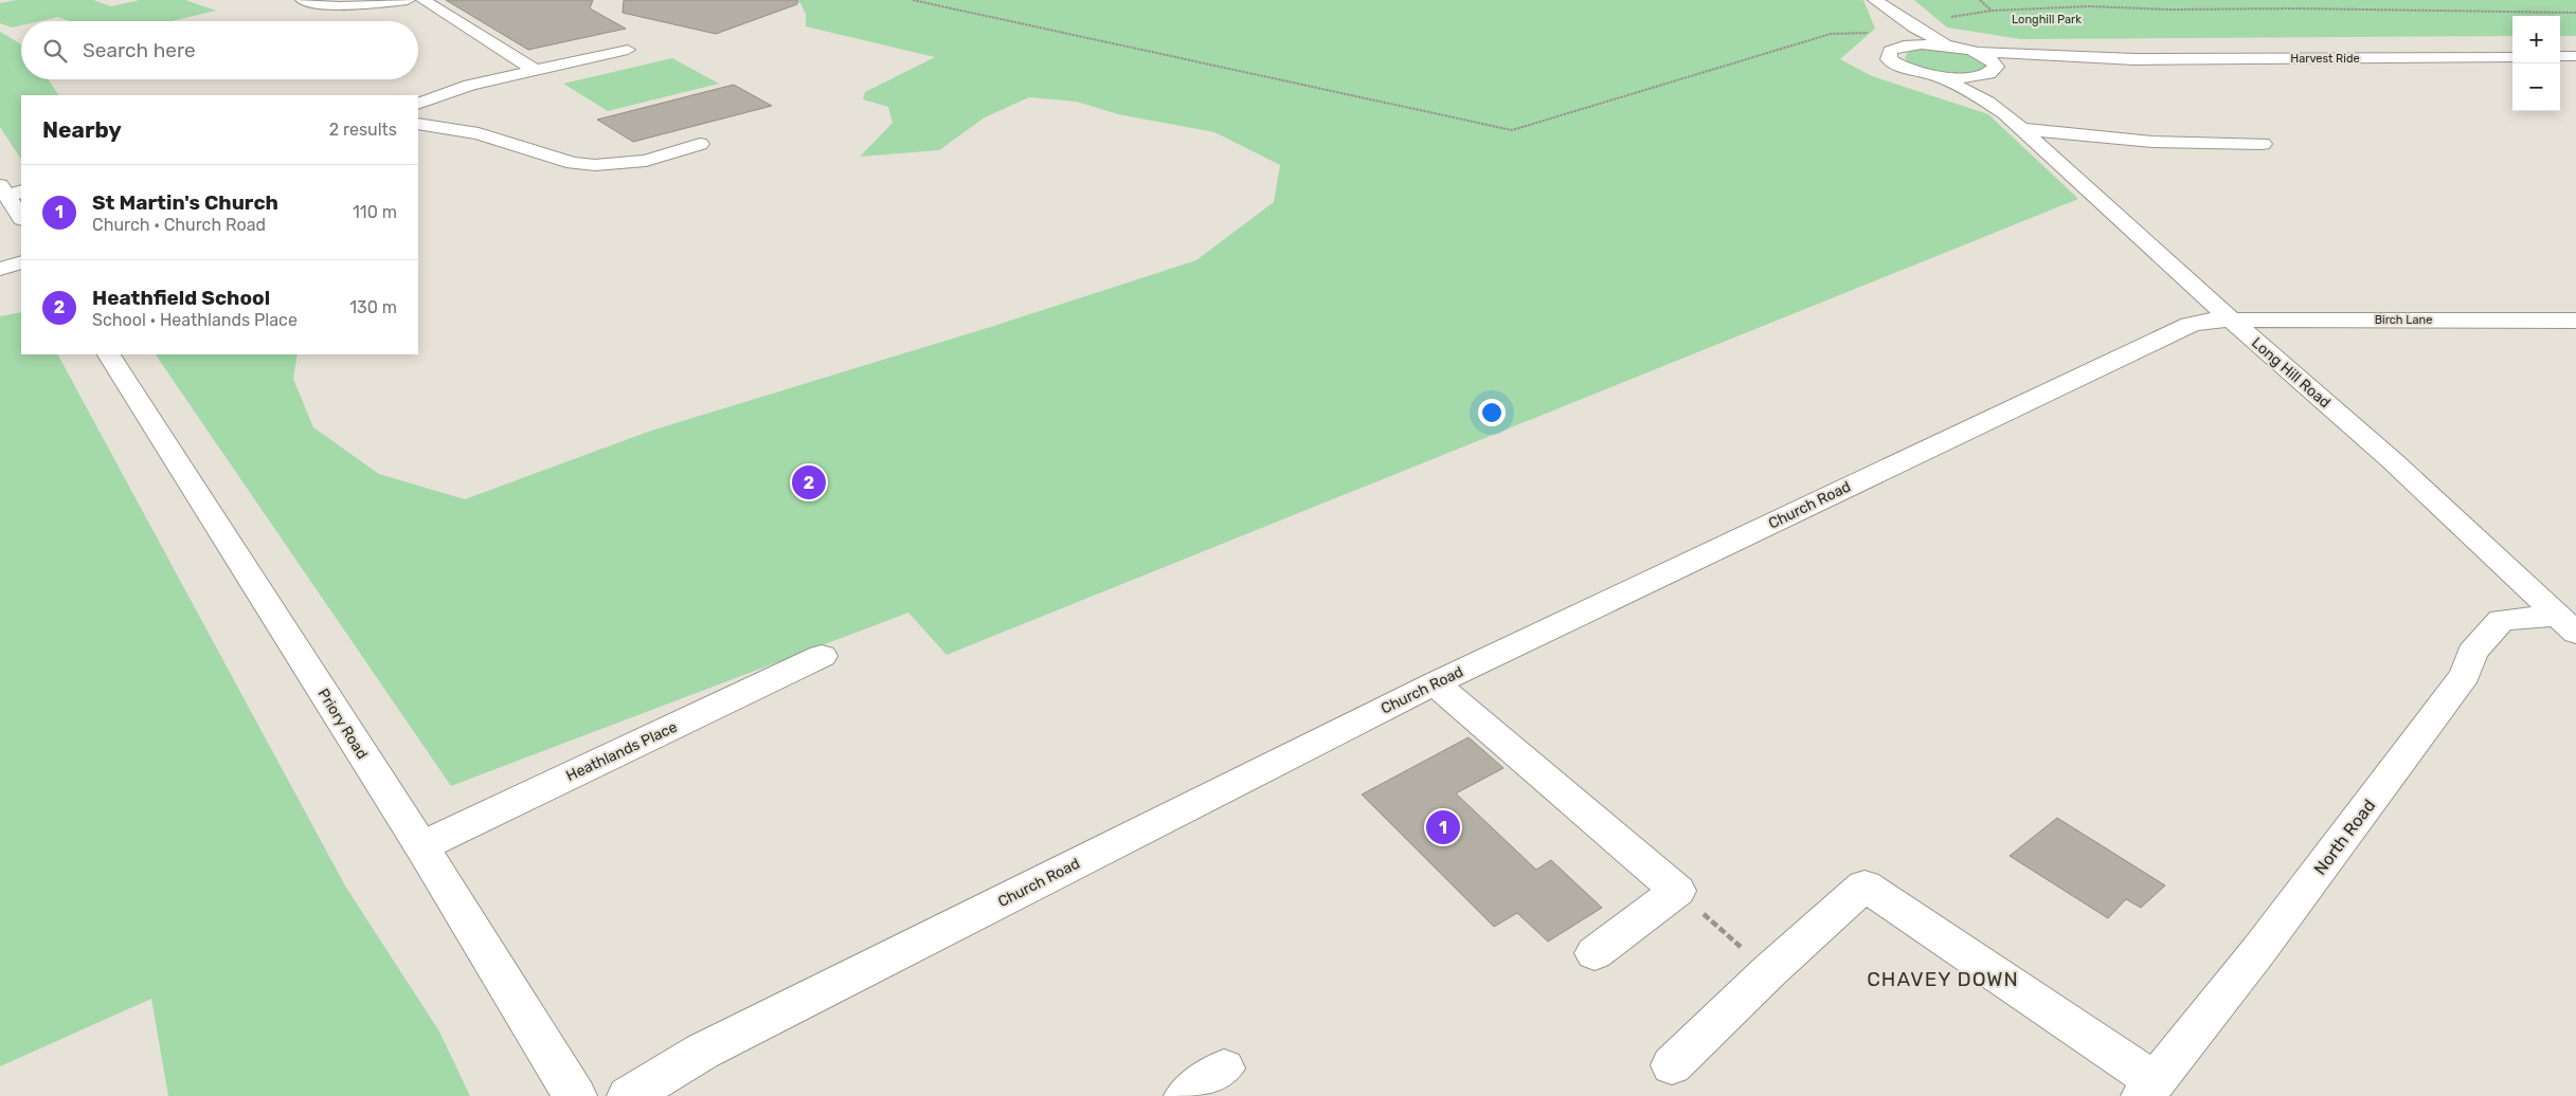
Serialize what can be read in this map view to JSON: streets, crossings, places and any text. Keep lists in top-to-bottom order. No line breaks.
{"streets":{"street":["Harvest Ride","Birch Lane","Long Hill Road","Church Road","Priory Road","Heathlands Place","North Road"]},"crossings":[["Harvest Ride","Long Hill Road"],["Birch Lane","Long Hill Road"],["Birch Lane","Church Road"],["Long Hill Road","Church Road"],["Long Hill Road","North Road"],["Priory Road","Heathlands Place"]],"districts":["CHAVEY DOWN"],"parks":["Longhill Park"],"page":{"map_buttons":["+","−"],"search":"Search here","heading":["Nearby","2 results"],"list":[{"mark":"1","name":"St Martin's Church","note":"Church · Church Road","value":"110 m"},{"mark":"2","name":"Heathfield School","note":"School · Heathlands Place","value":"130 m"}],"pins":["2","1"]}}
